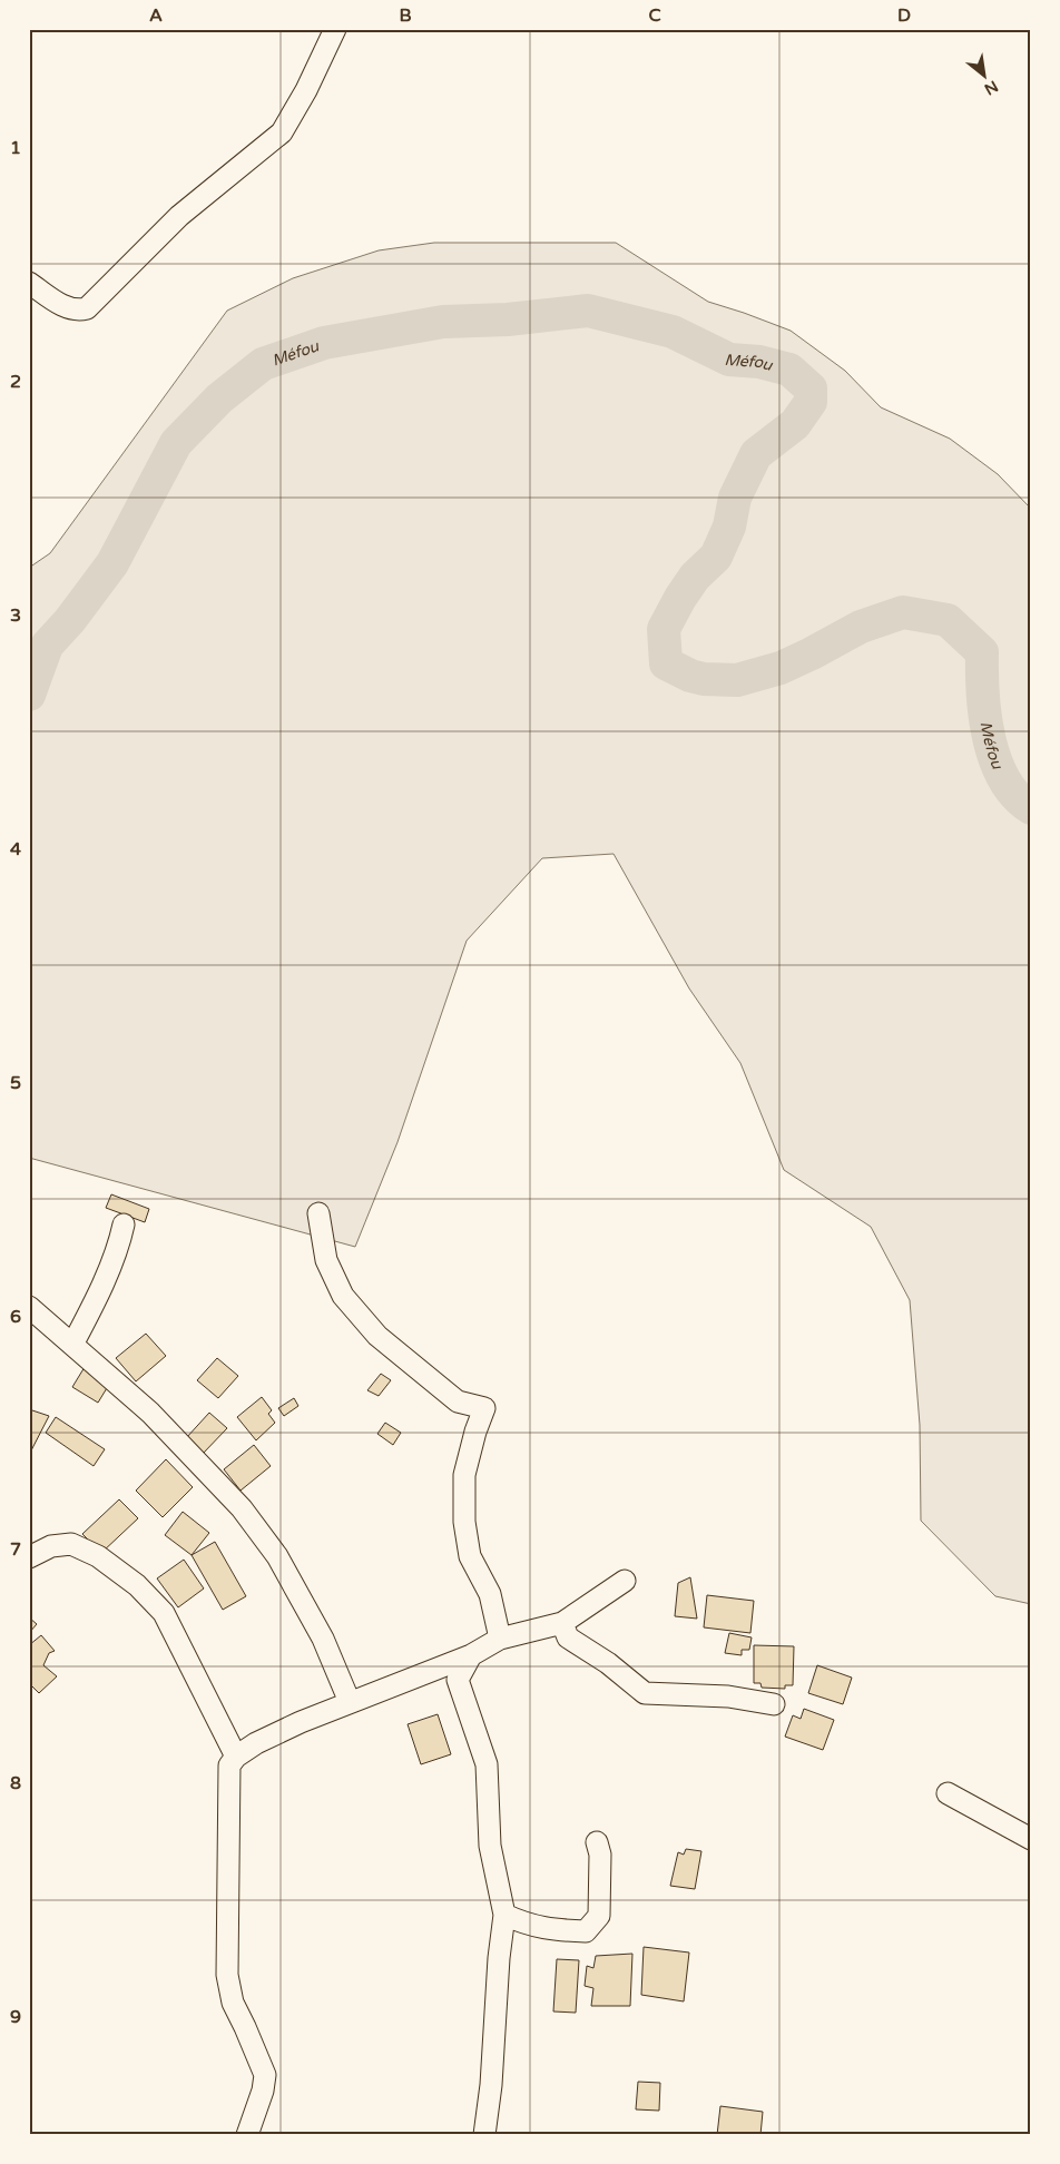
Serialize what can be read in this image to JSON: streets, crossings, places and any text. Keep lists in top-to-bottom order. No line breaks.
{"water":["Méfou"],"north":"bottom right","grid":{"columns":["A","B","C","D"],"rows":["1","2","3","4","5","6","7","8","9"]}}
